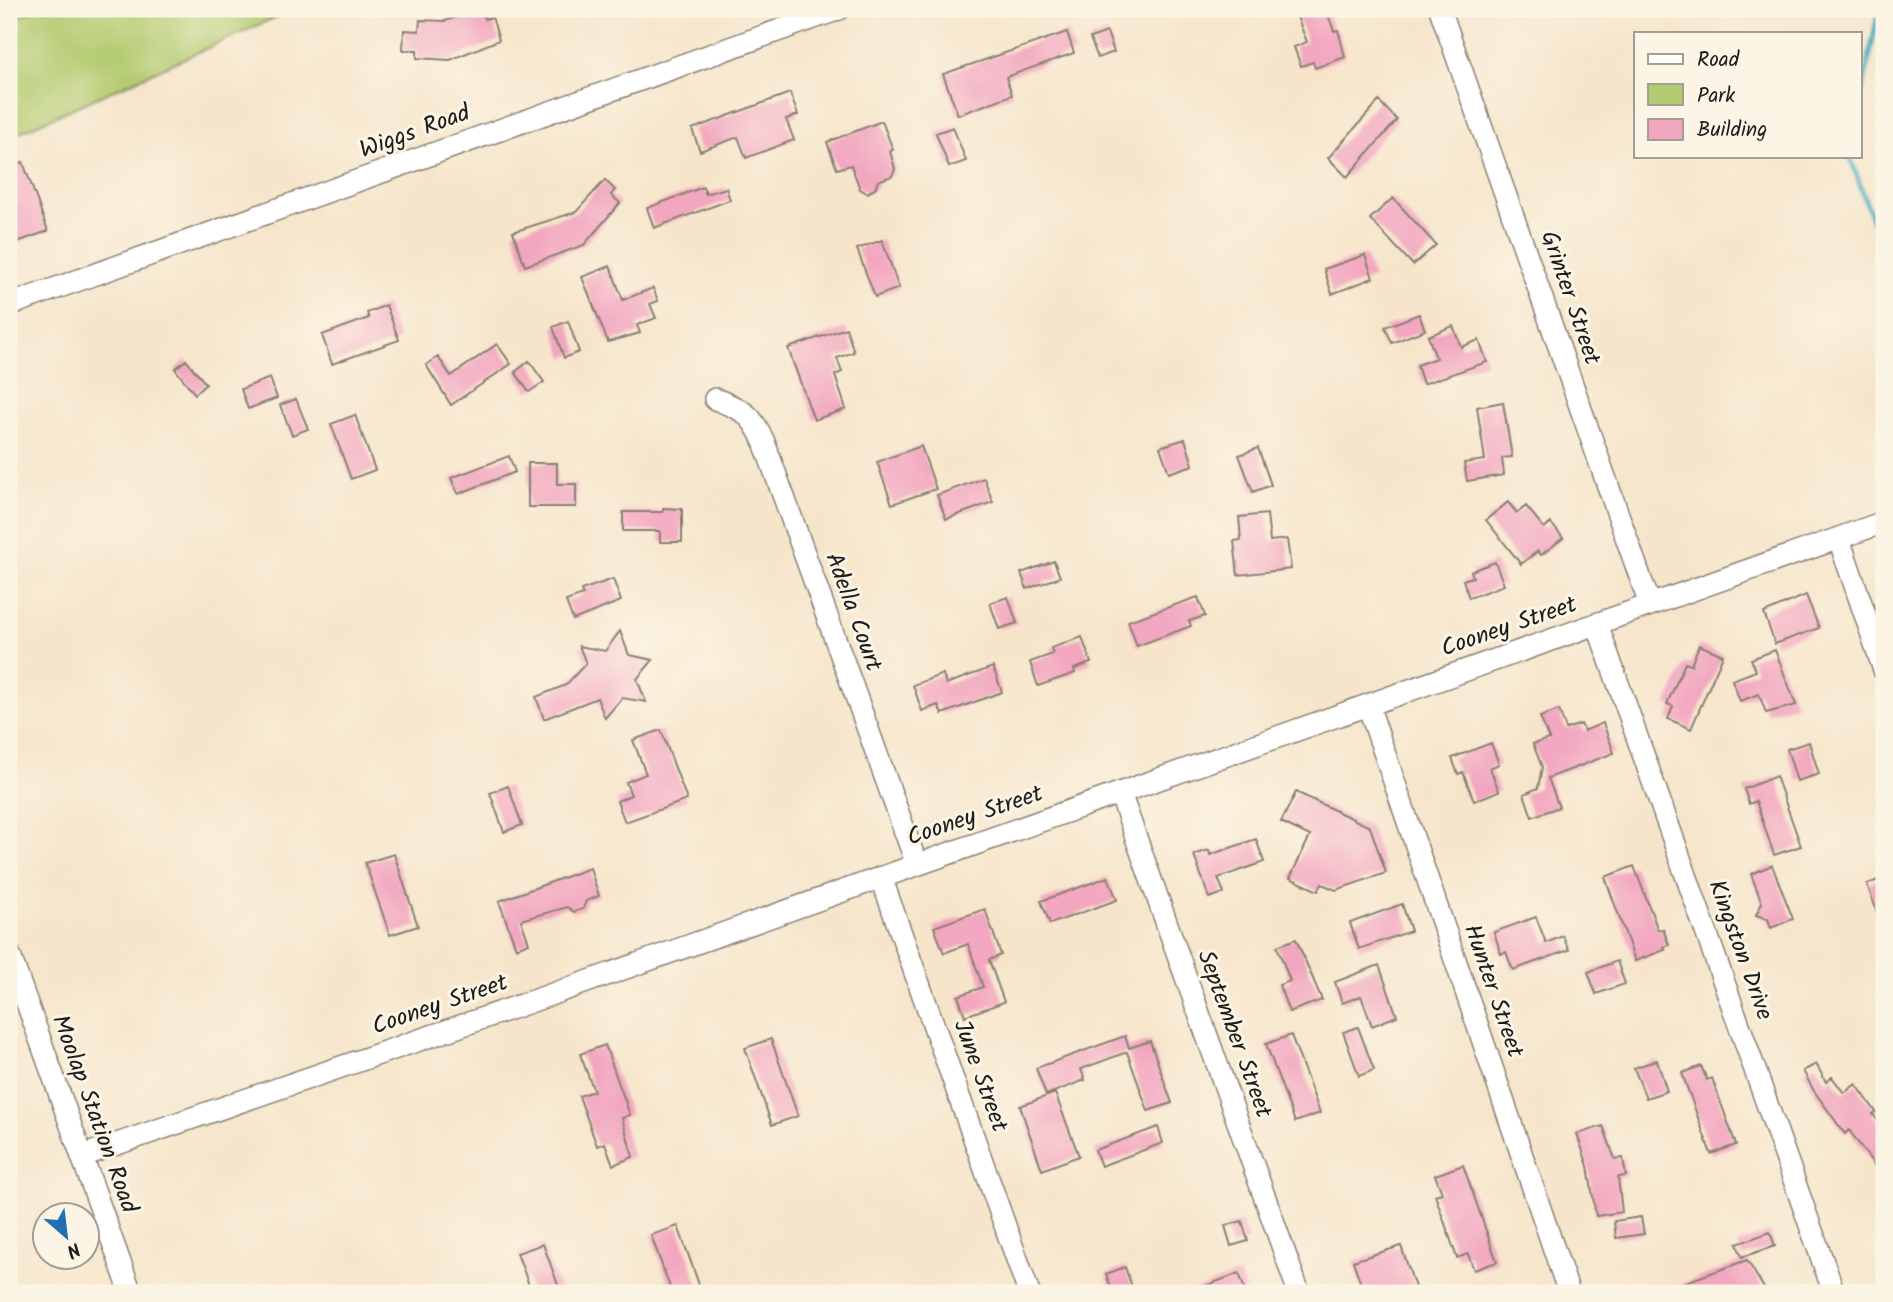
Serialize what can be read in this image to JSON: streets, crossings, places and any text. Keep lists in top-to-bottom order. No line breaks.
{"streets":{"street":["Wiggs Road","Grinter Street","Adella Court","Cooney Street","Kingston Drive","Hunter Street","September Street","June Street","Moolap Station Road"]},"crossings":[["Grinter Street","Cooney Street"],["Adella Court","Cooney Street"],["Cooney Street","Kingston Drive"],["Cooney Street","Hunter Street"],["Cooney Street","September Street"],["Cooney Street","June Street"],["Cooney Street","Moolap Station Road"]],"legend":["Road","Park","Building"],"north":"bottom right"}
